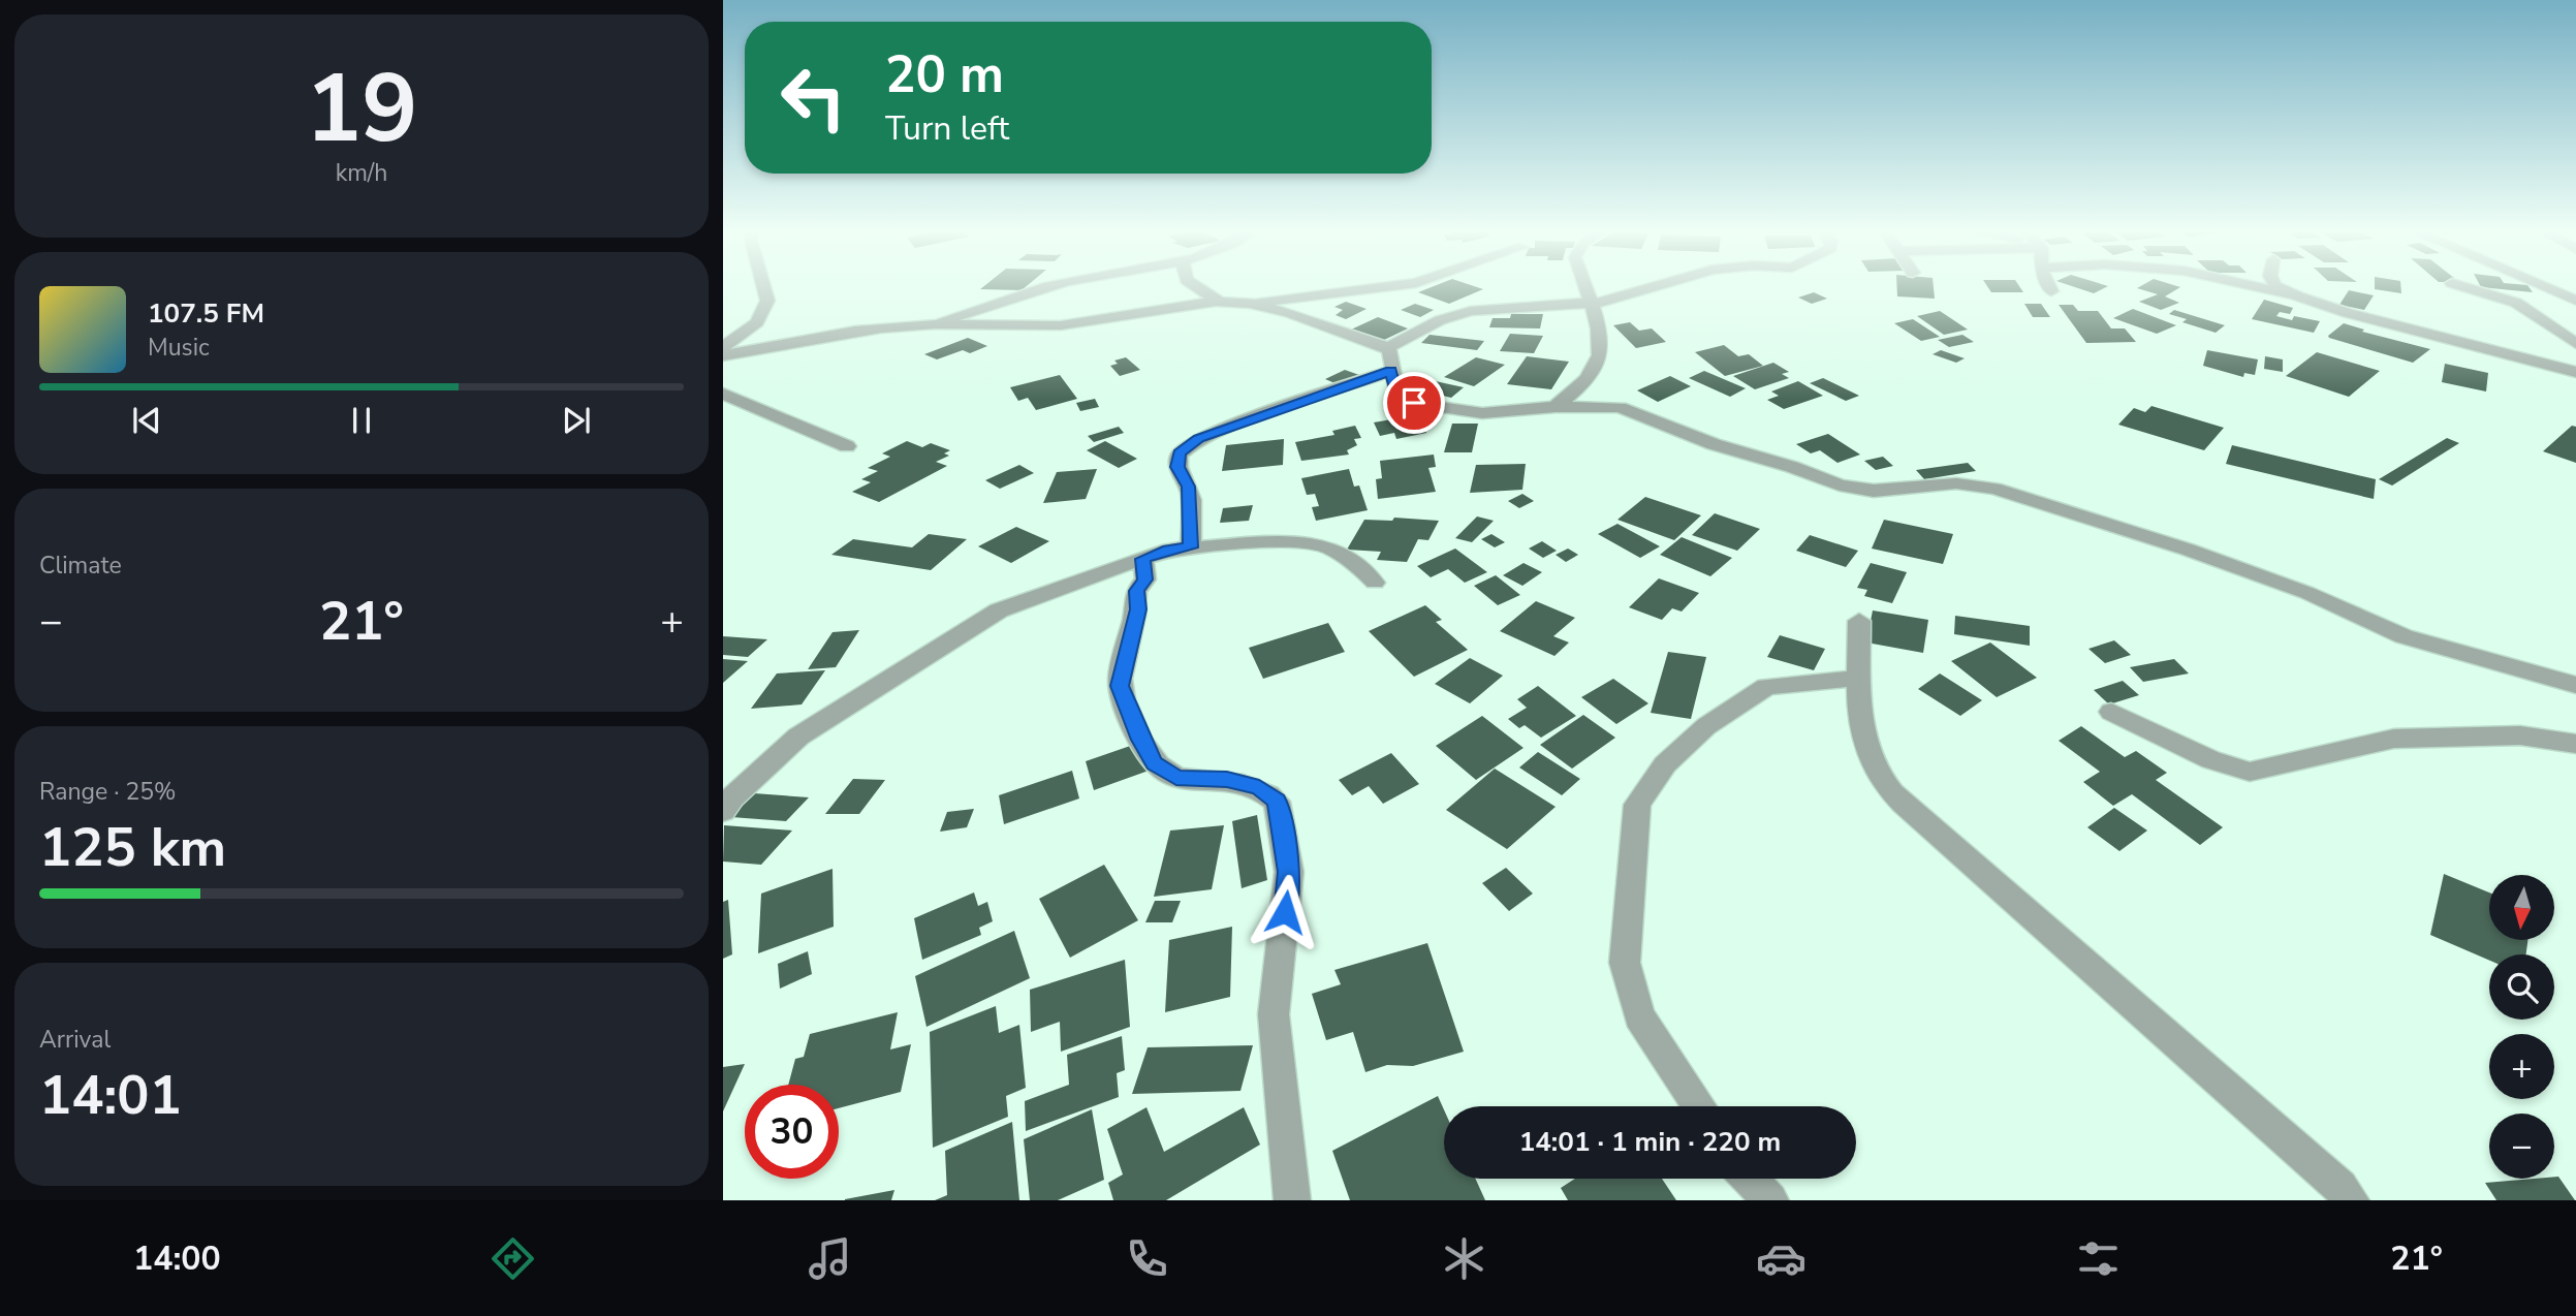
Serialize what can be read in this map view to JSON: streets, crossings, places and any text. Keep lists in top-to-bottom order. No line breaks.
{"north":"bottom","page":{"tile":[["19","km/h"],"Climate",["Range · 25%","125 km"],["Arrival","14:01"]],"turn":["20 m","Turn left"],"song":["107.5 FM","Music"],"heat":["−","21°","+"],"map_buttons":["+","−"],"limit":"30","trip":"14:01 · 1 min · 220 m","tabs":["14:00","21°"]}}
